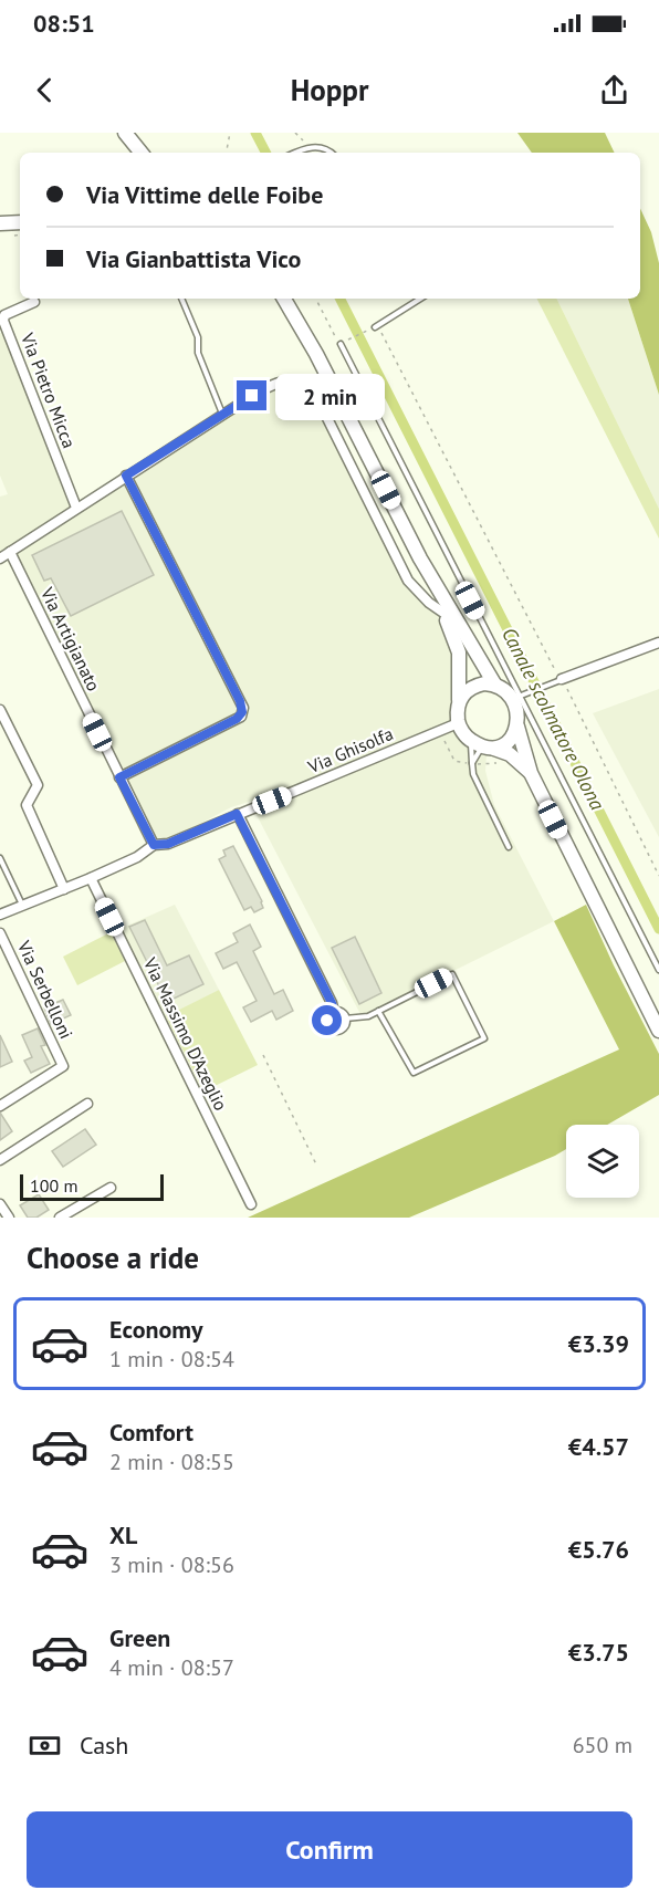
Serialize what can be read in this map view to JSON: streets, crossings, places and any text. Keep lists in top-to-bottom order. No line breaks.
{"streets":{"street":["Via Pietro Micca","Via Artigianato","Via Ghisolfa","Via Serbelloni","Via Massimo D'Azeglio"]},"crossings":[["Via Artigianato","Via Ghisolfa"],["Via Ghisolfa","Via Massimo D'Azeglio"]],"water":["Canale scolmatore Olona"],"scale_bar":"100 m","page":{"status":"08:51","header":"Hoppr","banner":["Via Vittime delle Foibe","Via Gianbattista Vico"],"bubble":"2 min","scale":"100 m","heading":"Choose a ride","list":[{"name":"Economy","note":"1 min · 08:54","value":"€3.39"},{"name":"Comfort","note":"2 min · 08:55","value":"€4.57"},{"name":"XL","note":"3 min · 08:56","value":"€5.76"},{"name":"Green","note":"4 min · 08:57","value":"€3.75"}],"pay":["Cash","650 m"],"buttons":"Confirm"}}
